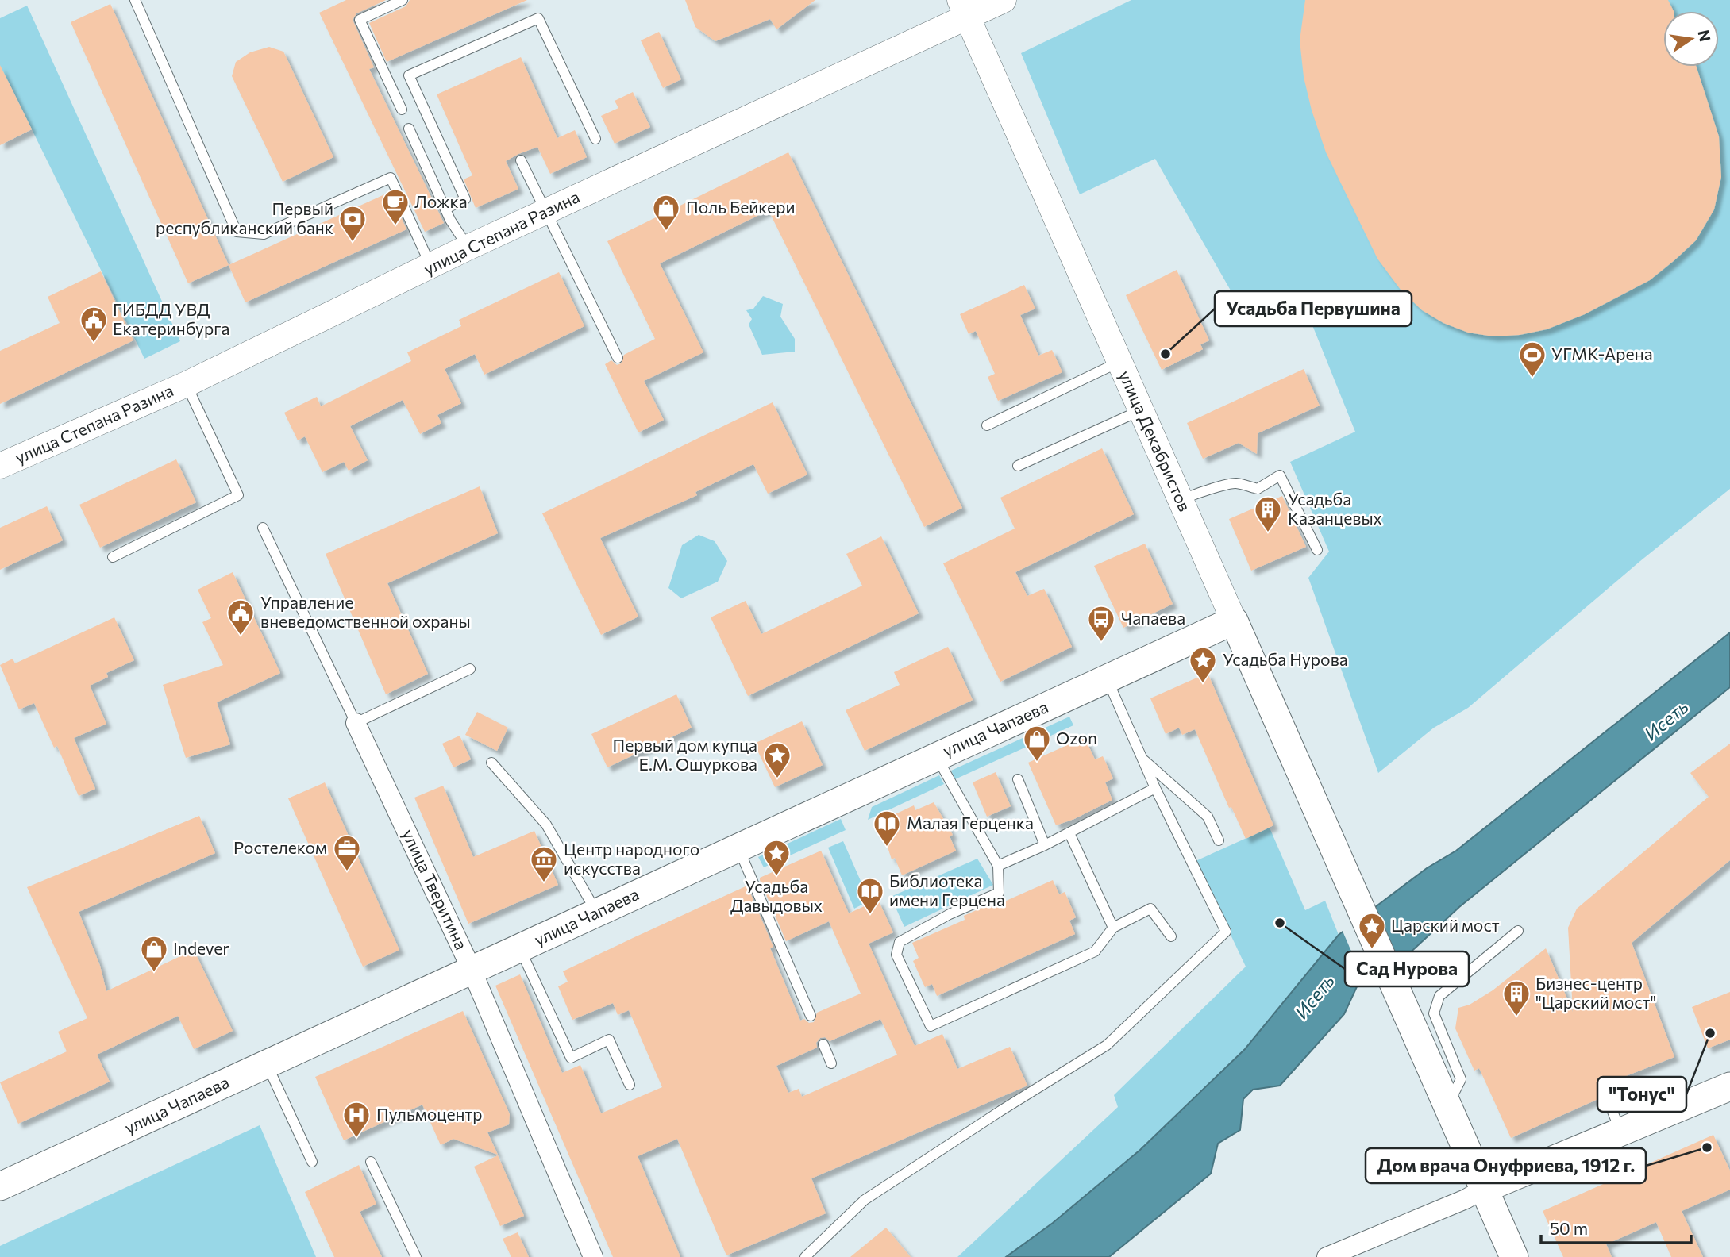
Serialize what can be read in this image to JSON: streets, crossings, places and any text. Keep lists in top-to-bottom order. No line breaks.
{"streets":{"main road":["улица Декабристов","улица Чапаева"],"street":["улица Степана Разина","улица Тверитина"]},"crossings":[["улица Степана Разина","улица Декабристов"],["улица Декабристов","улица Чапаева"],["улица Чапаева","улица Тверитина"]],"water":["Исеть"],"places":{"cafe":["Ложка"],"shop":["Поль Бейкери","Ozon","Indever"],"bank":["Первый республиканский банк"],"public building":["ГИБДД УВД Екатеринбурга","Управление вневедомственной охраны"],"other":["Усадьба Первушина","Сад Нурова","\"Тонус\"","Дом врача Онуфриева, 1912 г."],"sports":["УГМК-Арена"],"building":["Усадьба Казанцевых","Бизнес-центр \"Царский мост\""],"bus stop":["Чапаева"],"place":["Усадьба Нурова","Первый дом купца Е.М. Ошуркова","Усадьба Давыдовых","Царский мост"],"library":["Малая Герценка","Библиотека имени Герцена"],"office":["Ростелеком"],"museum":["Центр народного искусства"],"hospital":["Пульмоцентр"]},"scale_bar":"50 m","north":"right"}
